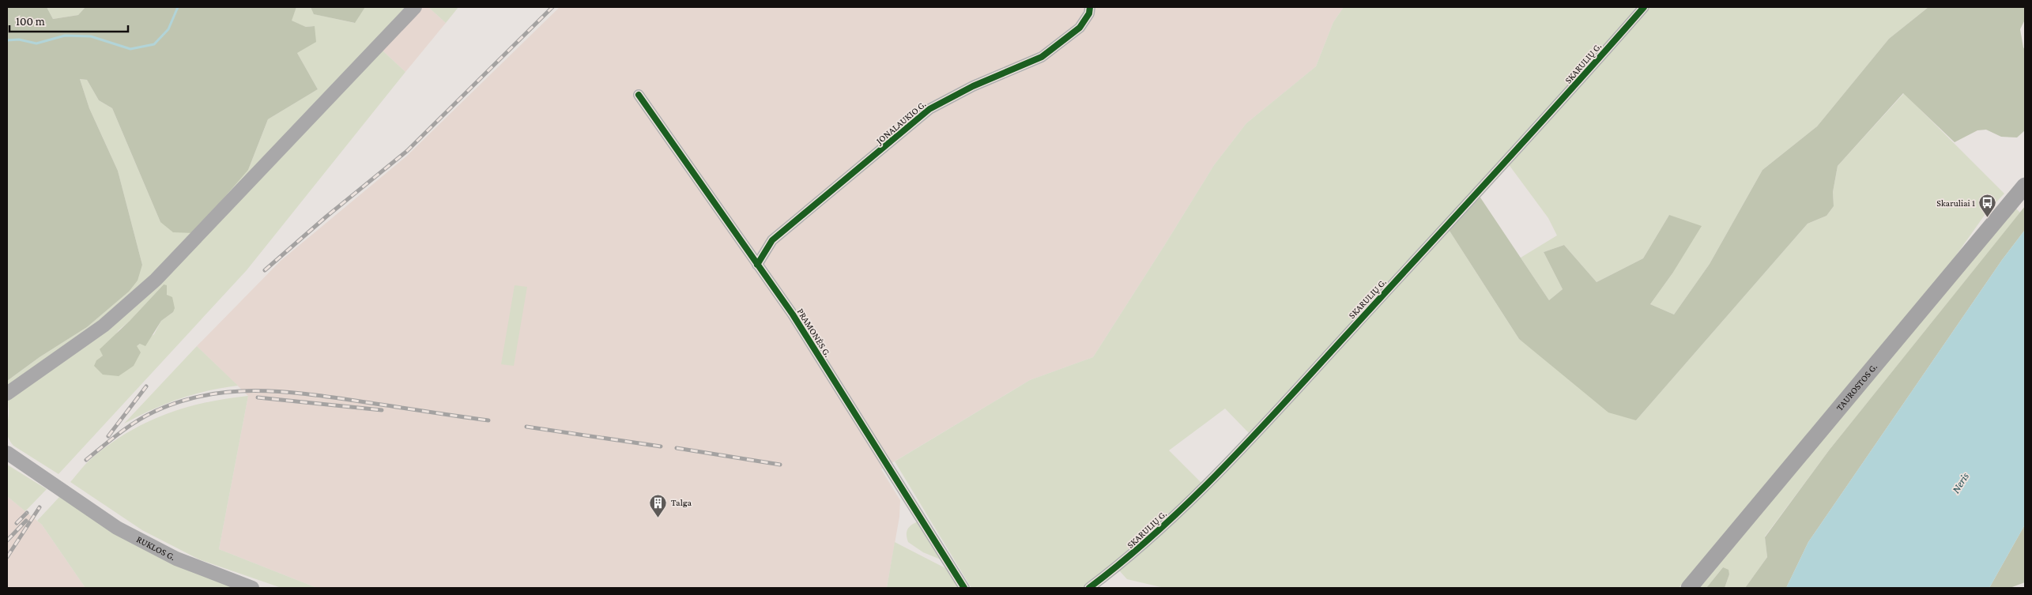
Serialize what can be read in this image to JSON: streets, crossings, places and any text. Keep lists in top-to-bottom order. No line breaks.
{"streets":{"highway":["TAUROSTOS G."],"main road":["RUKLOS G."],"street":["SKARULIŲ G.","JONALAUKIO G.","PRAMONĖS G."]},"crossings":[["JONALAUKIO G.","PRAMONĖS G."]],"water":["Neris"],"places":{"bus stop":["Skaruliai 1"],"building":["Talga"]},"scale_bar":"100 m"}
